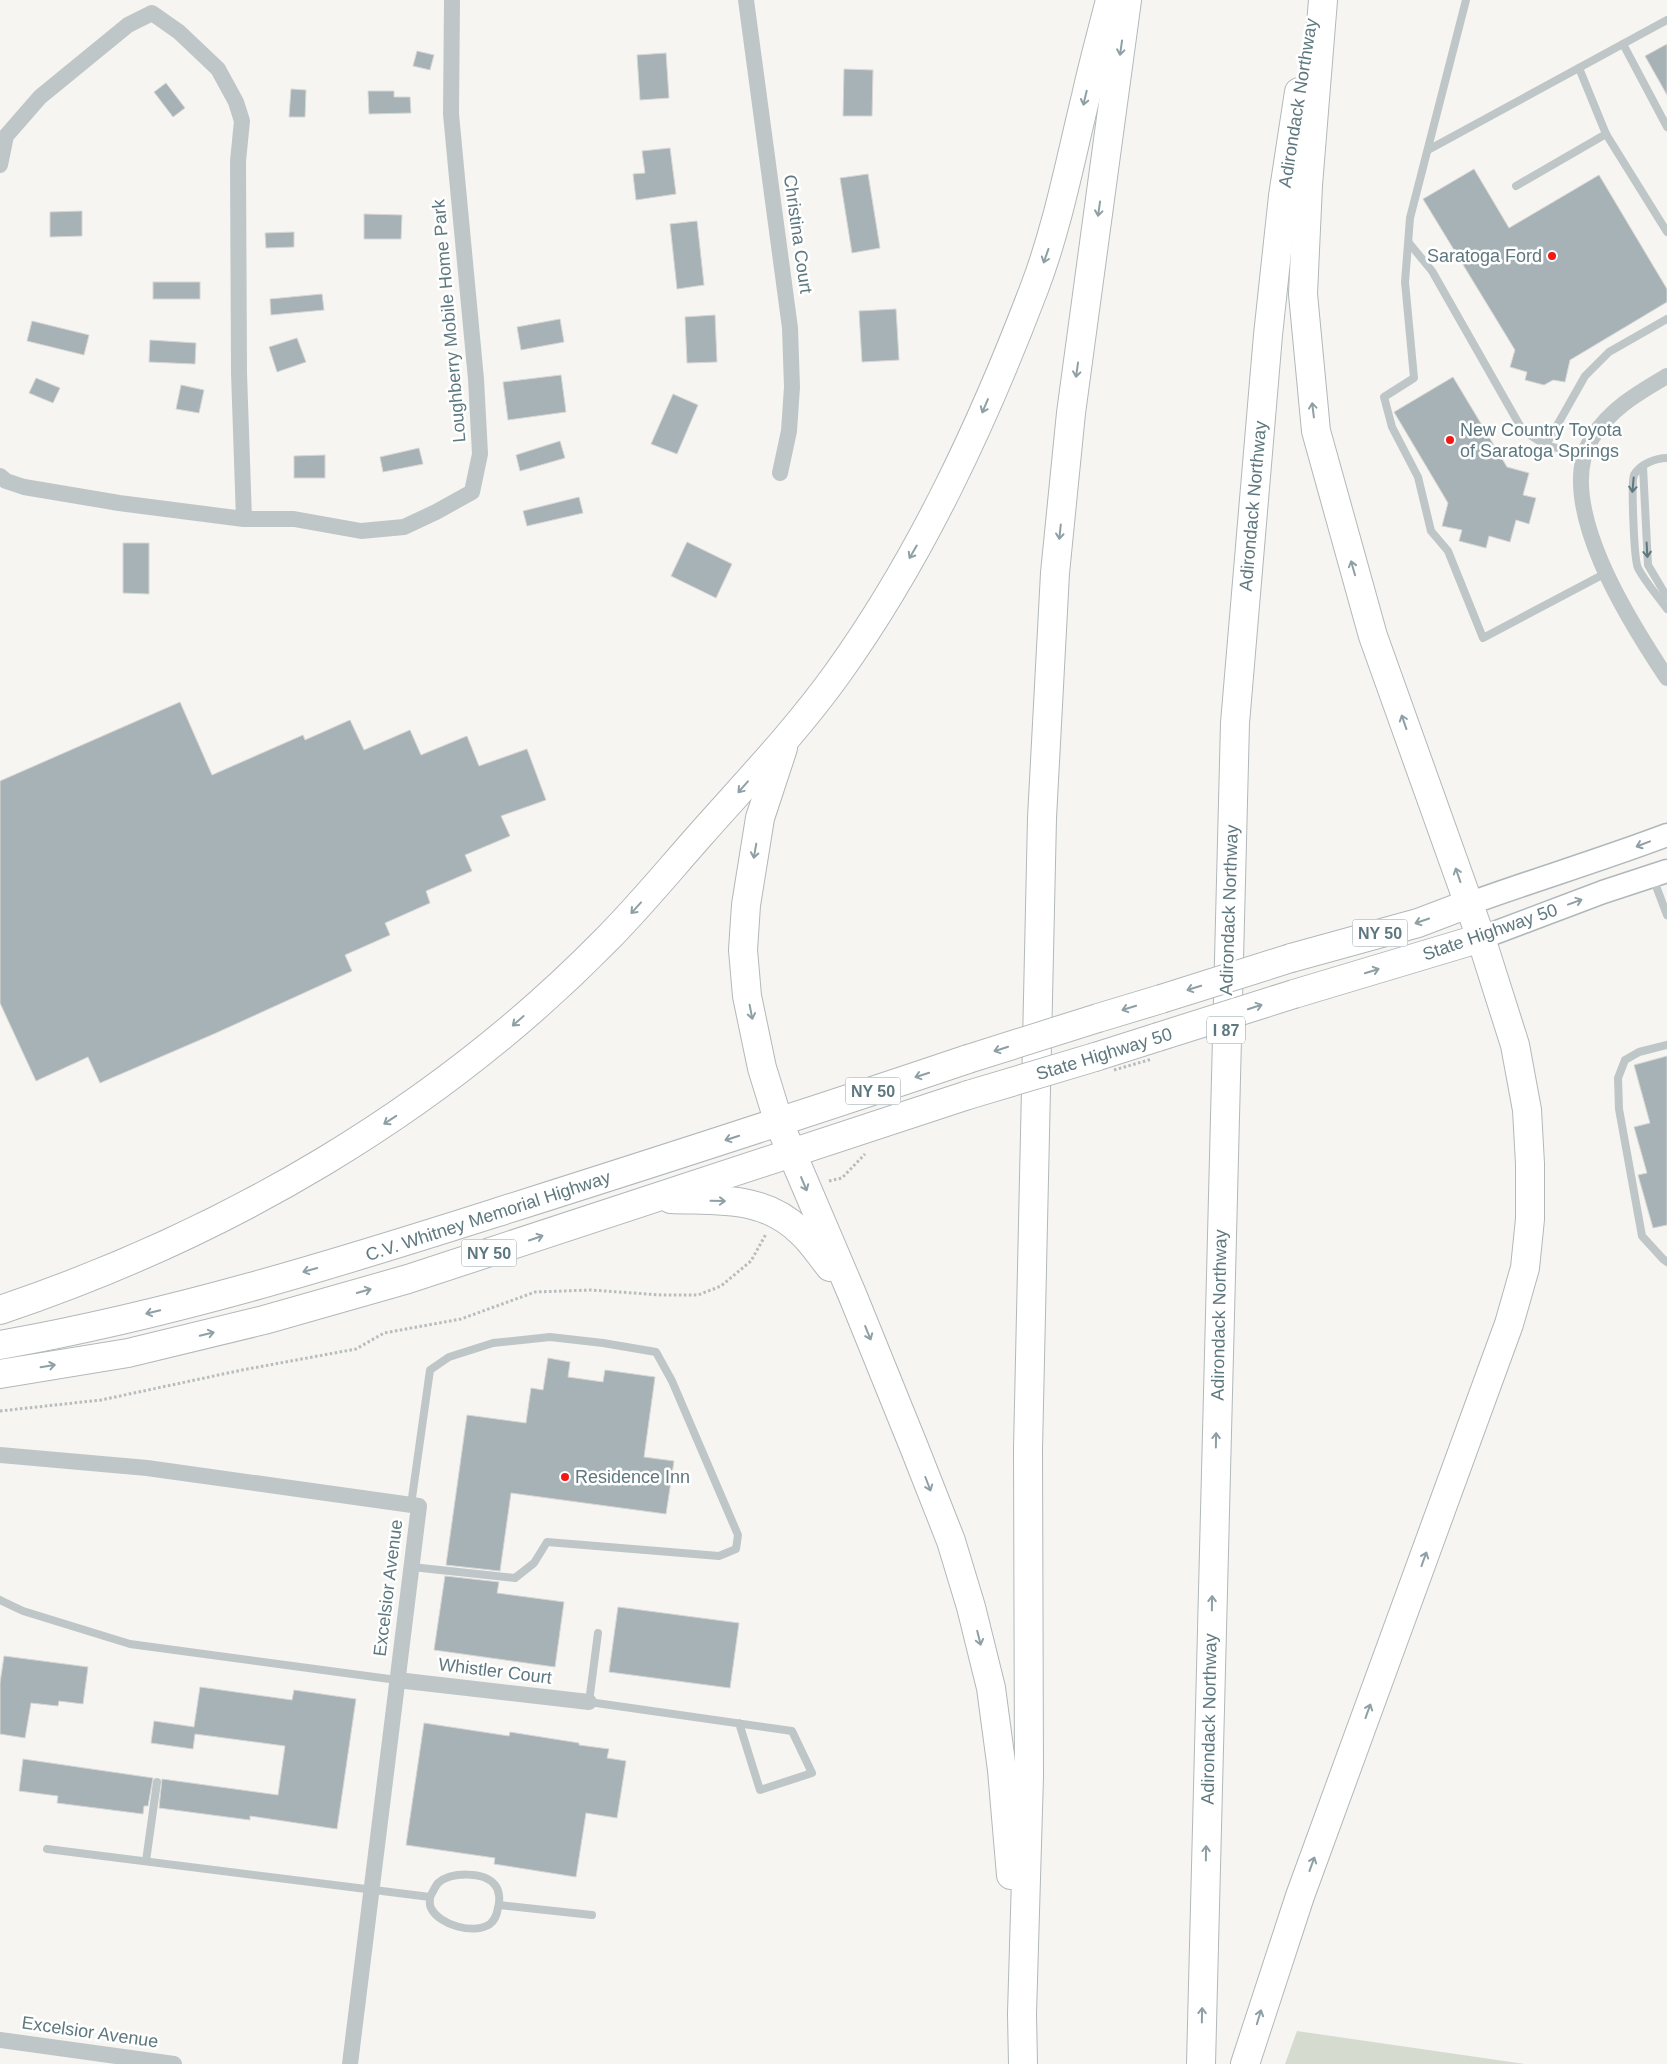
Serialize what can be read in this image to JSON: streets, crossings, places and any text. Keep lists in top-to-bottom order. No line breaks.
{"streets":{"highway":["Adirondack Northway","State Highway 50","NY 50","I 87","C.V. Whitney Memorial Highway"],"street":["Christina Court","Loughberry Mobile Home Park","Excelsior Avenue","Whistler Court"]},"crossings":[["State Highway 50","C.V. Whitney Memorial Highway"],["Excelsior Avenue","Whistler Court"]],"places":["Saratoga Ford","New Country Toyota of Saratoga Springs","Residence Inn"]}
